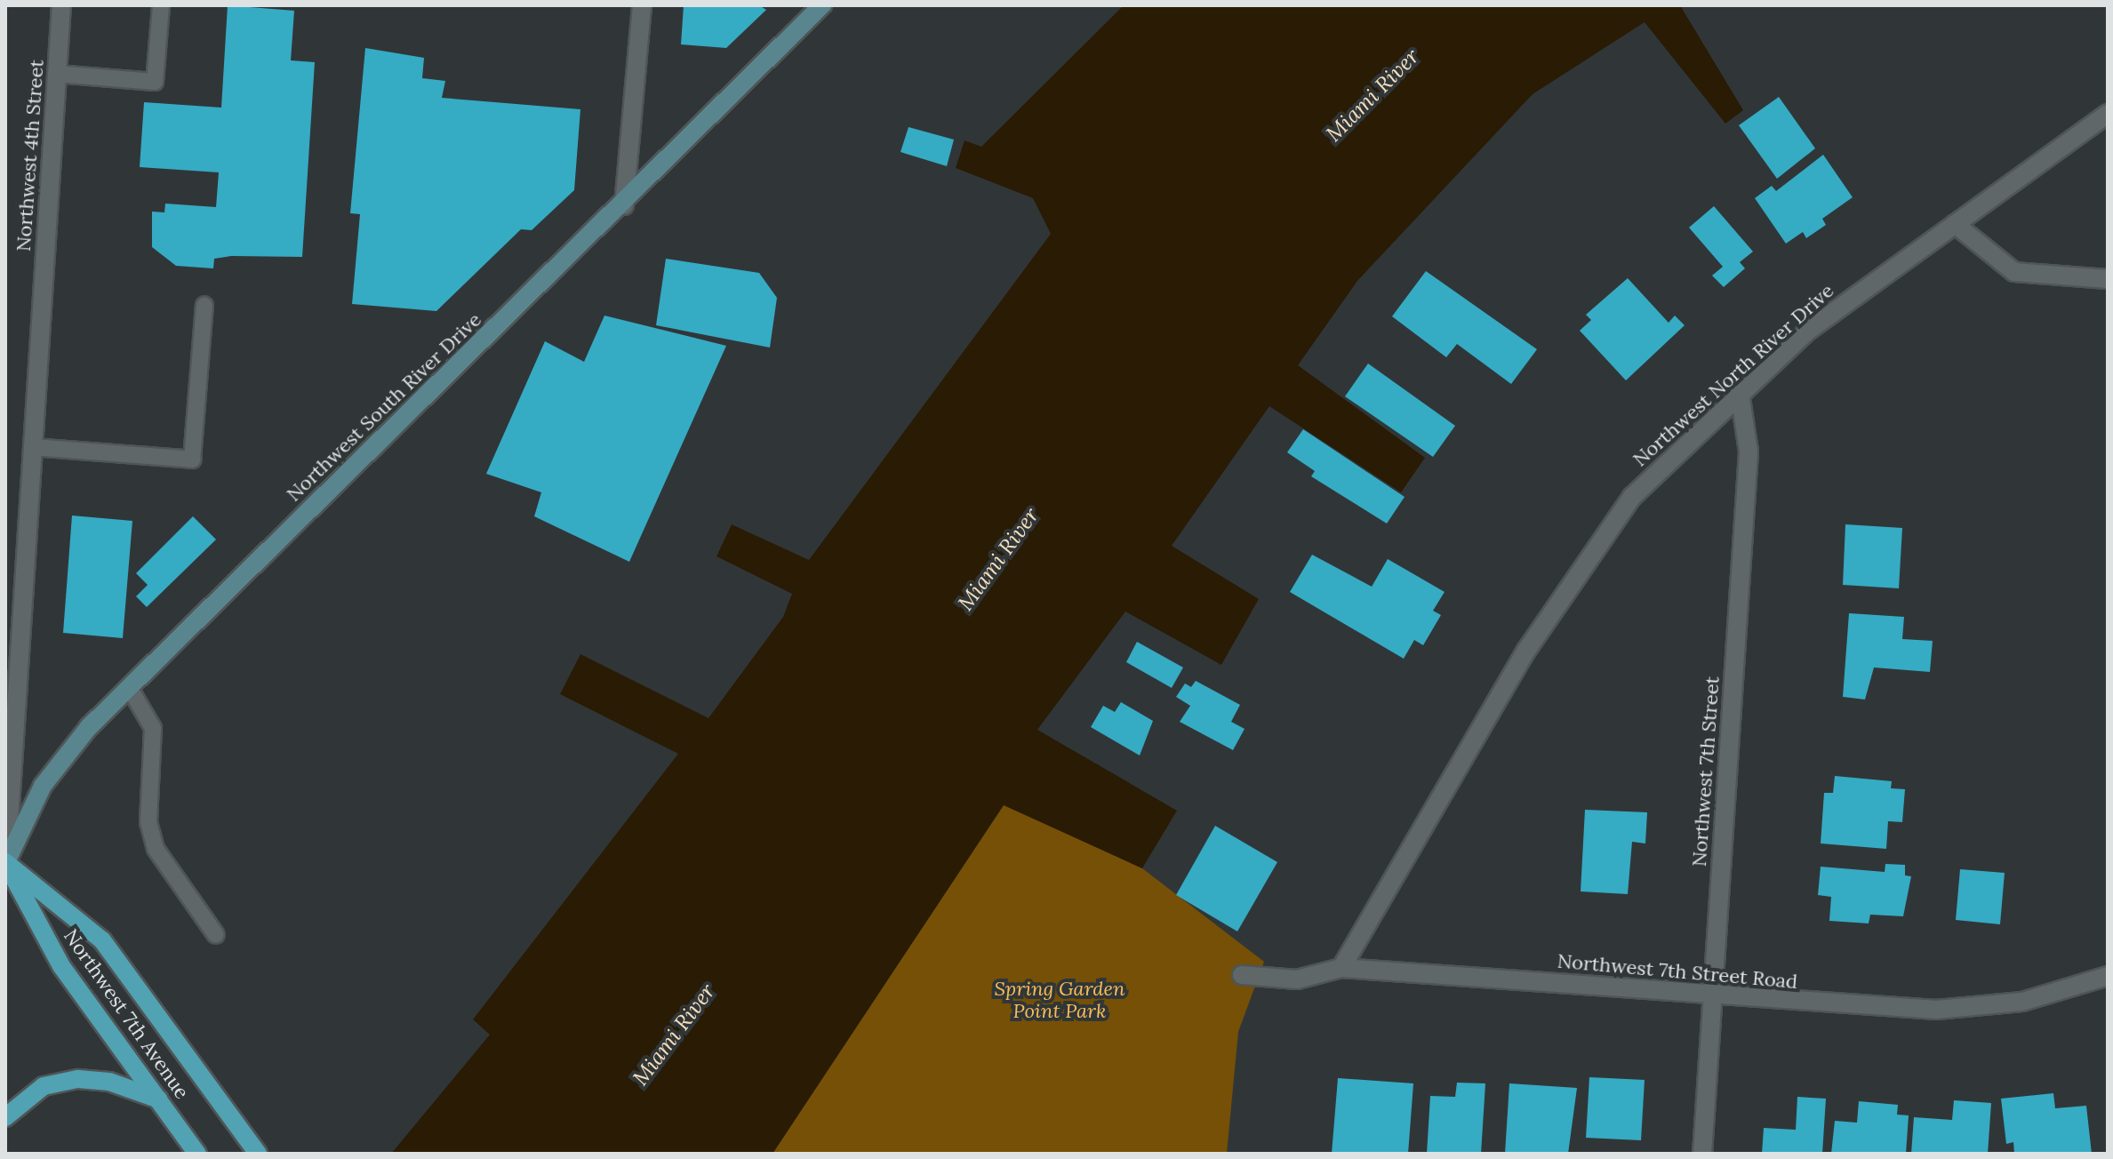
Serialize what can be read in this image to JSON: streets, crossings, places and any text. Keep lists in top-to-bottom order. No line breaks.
{"streets":{"main road":["Northwest South River Drive","Northwest 7th Avenue"],"street":["Northwest 4th Street","Northwest North River Drive","Northwest 7th Street","Northwest 7th Street Road"]},"crossings":[["Northwest 4th Street","Northwest South River Drive"],["Northwest 4th Street","Northwest 7th Avenue"],["Northwest North River Drive","Northwest 7th Street"],["Northwest North River Drive","Northwest 7th Street Road"],["Northwest South River Drive","Northwest 7th Avenue"],["Northwest 7th Street","Northwest 7th Street Road"]],"water":["Miami River"],"parks":["Spring Garden Point Park"]}
